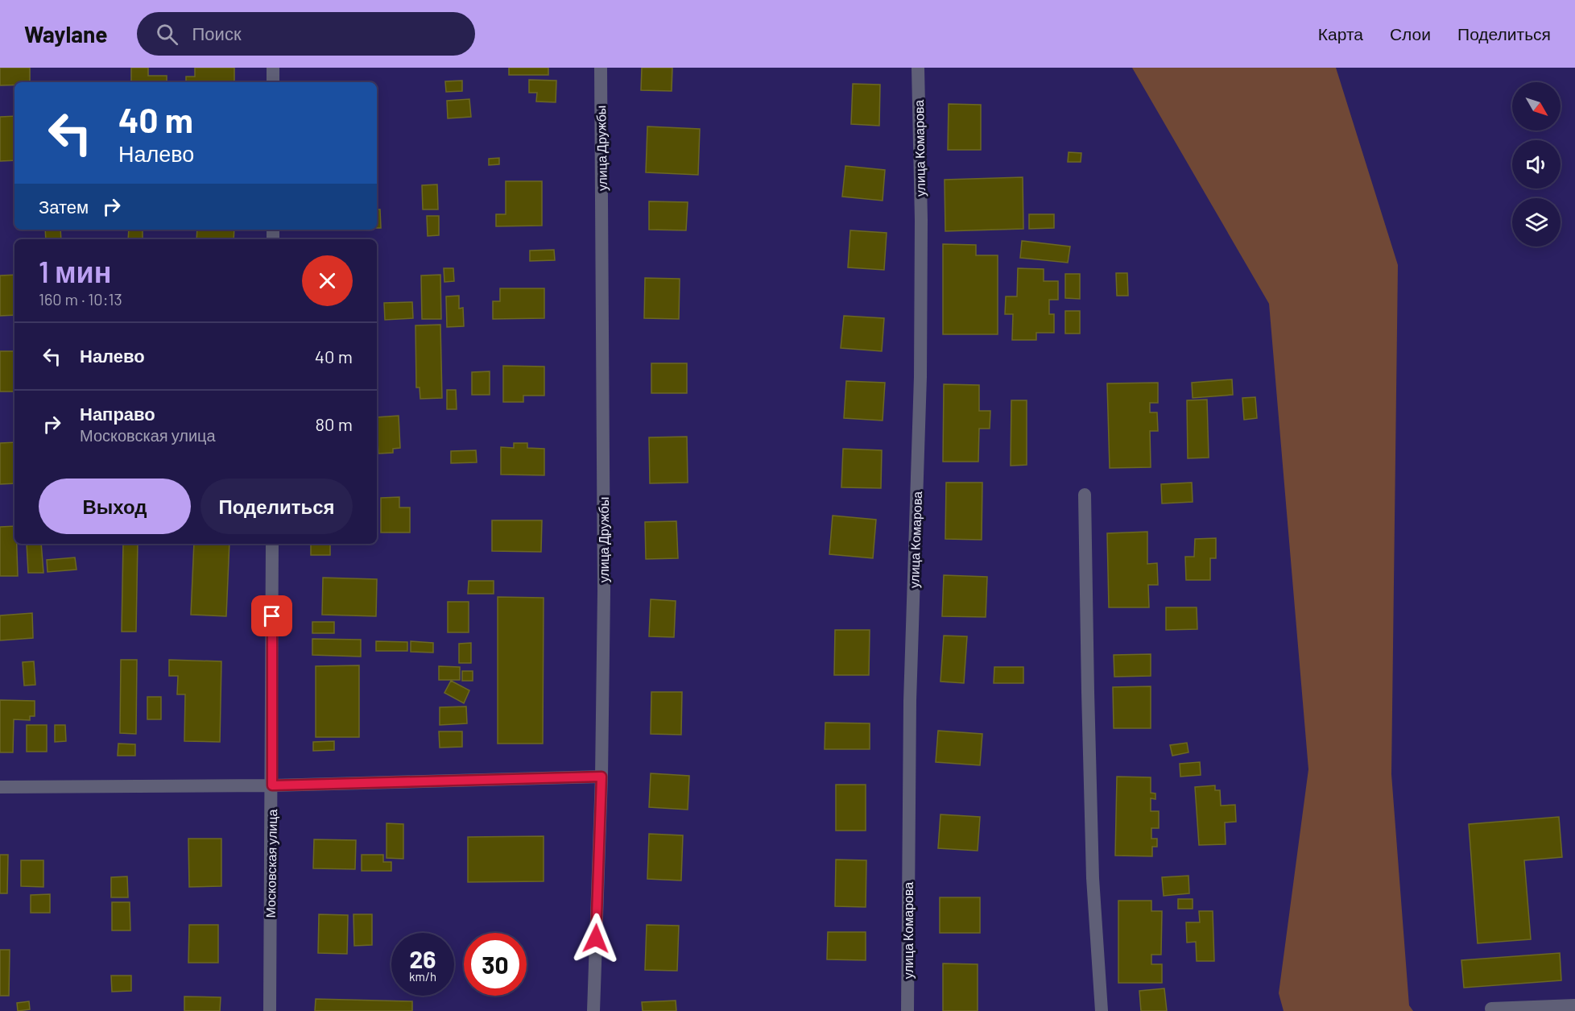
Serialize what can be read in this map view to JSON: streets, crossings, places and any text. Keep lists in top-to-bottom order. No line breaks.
{"streets":{"street":["улица Дружбы","улица Комарова","Московская улица"]},"north":"bottom right","page":{"header":"Waylane","search":"Поиск","nav":["Карта","Слои","Поделиться"],"turn":["40 m","Налево"],"then":"Затем","heading":["1 мин","160 m · 10:13"],"list":[{"name":"Налево","value":"40 m"},{"name":"Направо","note":"Московская улица","value":"80 m"}],"buttons":["Выход","Поделиться"],"speed":"26 km/h","limit":"30"}}
